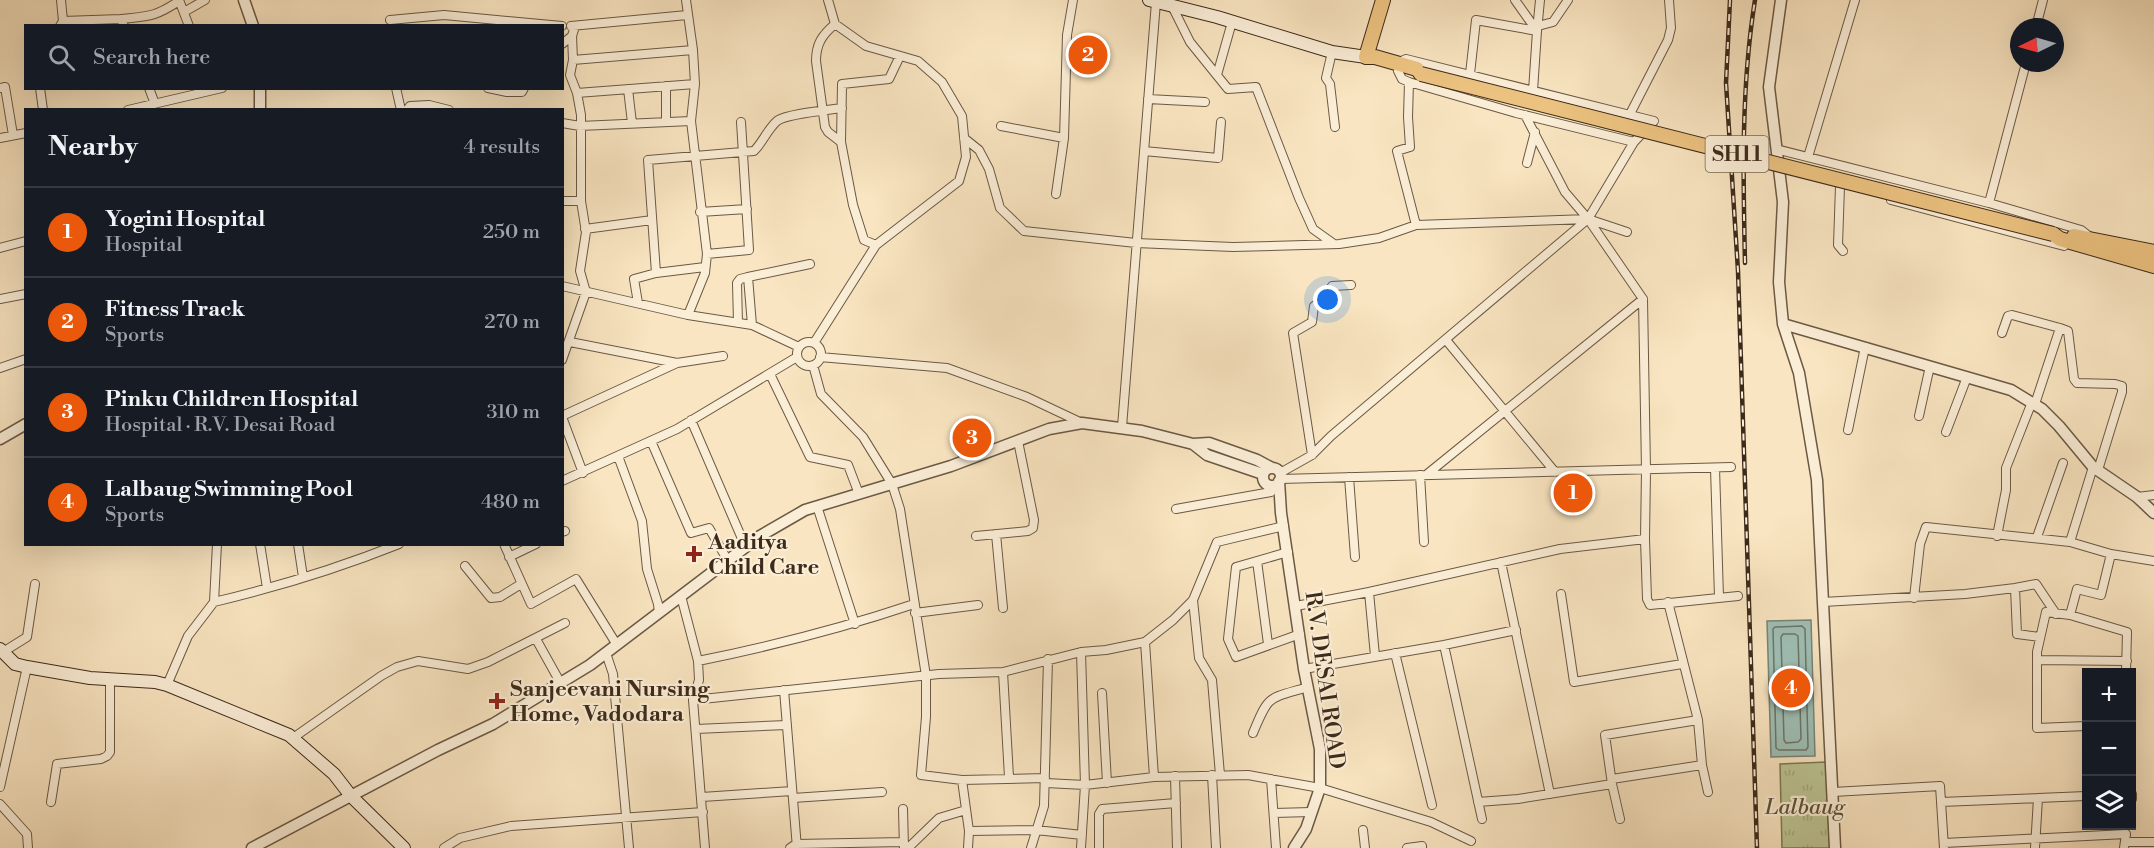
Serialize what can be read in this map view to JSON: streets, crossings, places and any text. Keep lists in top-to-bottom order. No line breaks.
{"streets":{"main road":["SH11"],"street":["R.V. DESAI ROAD"]},"parks":["Lalbaug"],"places":{"health":["Aaditya Child Care","Sanjeevani Nursing Home, Vadodara"]},"north":"left","page":{"search":"Search here","pins":["2","3","1","4"],"heading":["Nearby","4 results"],"list":[{"mark":"1","name":"Yogini Hospital","note":"Hospital","value":"250 m"},{"mark":"2","name":"Fitness Track","note":"Sports","value":"270 m"},{"mark":"3","name":"Pinku Children Hospital","note":"Hospital · R.V. Desai Road","value":"310 m"},{"mark":"4","name":"Lalbaug Swimming Pool","note":"Sports","value":"480 m"}],"map_buttons":["+","−"]}}
